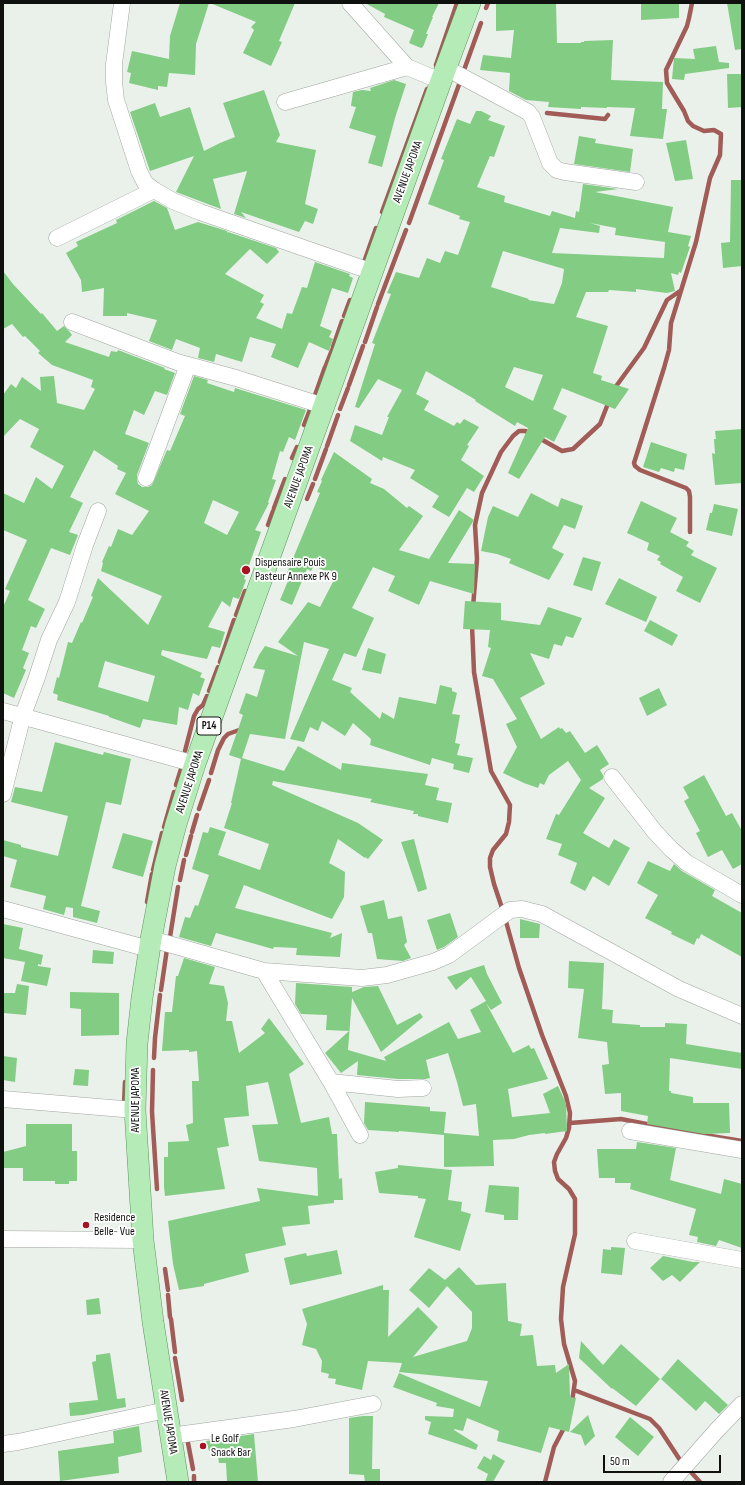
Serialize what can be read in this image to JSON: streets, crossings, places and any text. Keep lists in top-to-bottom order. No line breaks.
{"streets":{"main road":["AVENUE JAPOMA","P14"]},"places":["Dispensaire Pouis Pasteur Annexe PK 9","Residence Belle- Vue","Le Golf Snack Bar"],"scale_bar":"50 m"}
